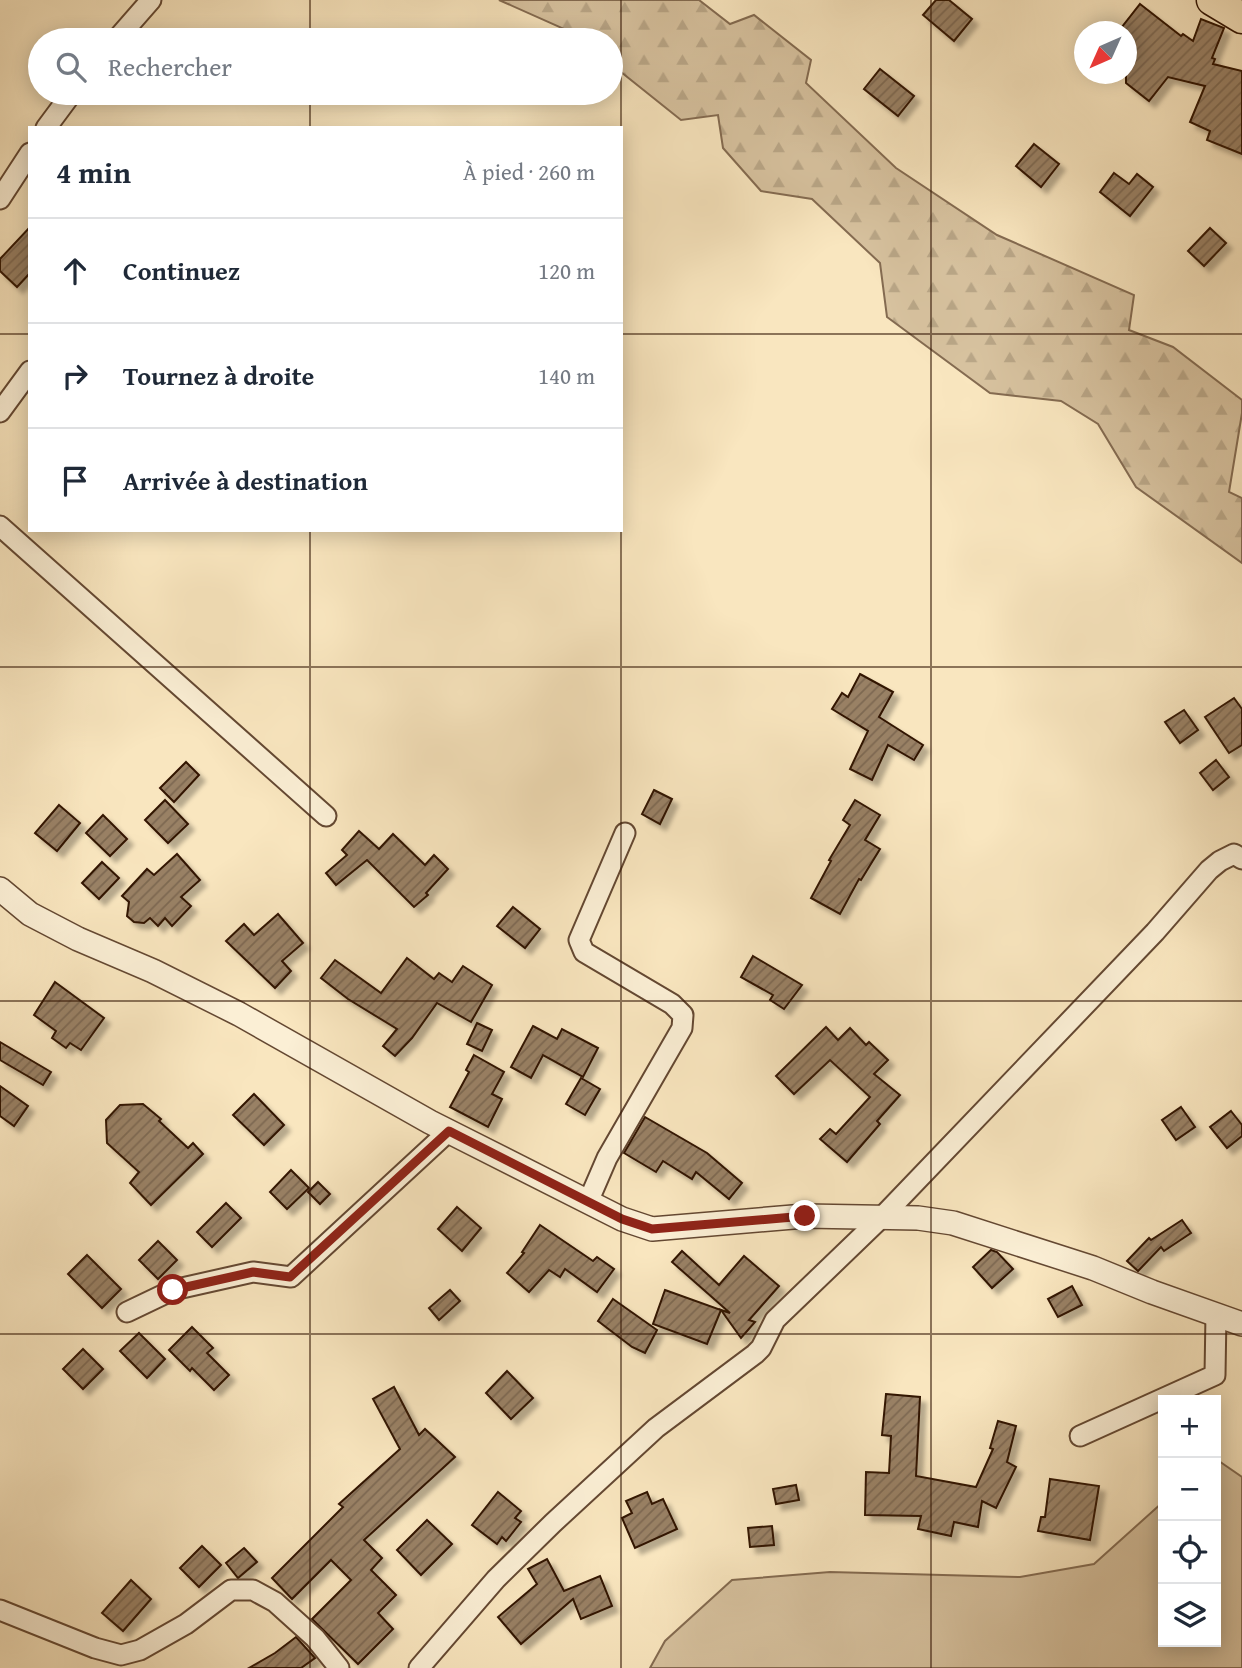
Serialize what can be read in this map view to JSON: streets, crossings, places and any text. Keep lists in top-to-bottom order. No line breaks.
{"north":"bottom left","page":{"search":"Rechercher","heading":["4 min","À pied · 260 m"],"list":[["Continuez","120 m"],["Tournez à droite","140 m"],"Arrivée à destination"],"map_buttons":["+","−"]}}
